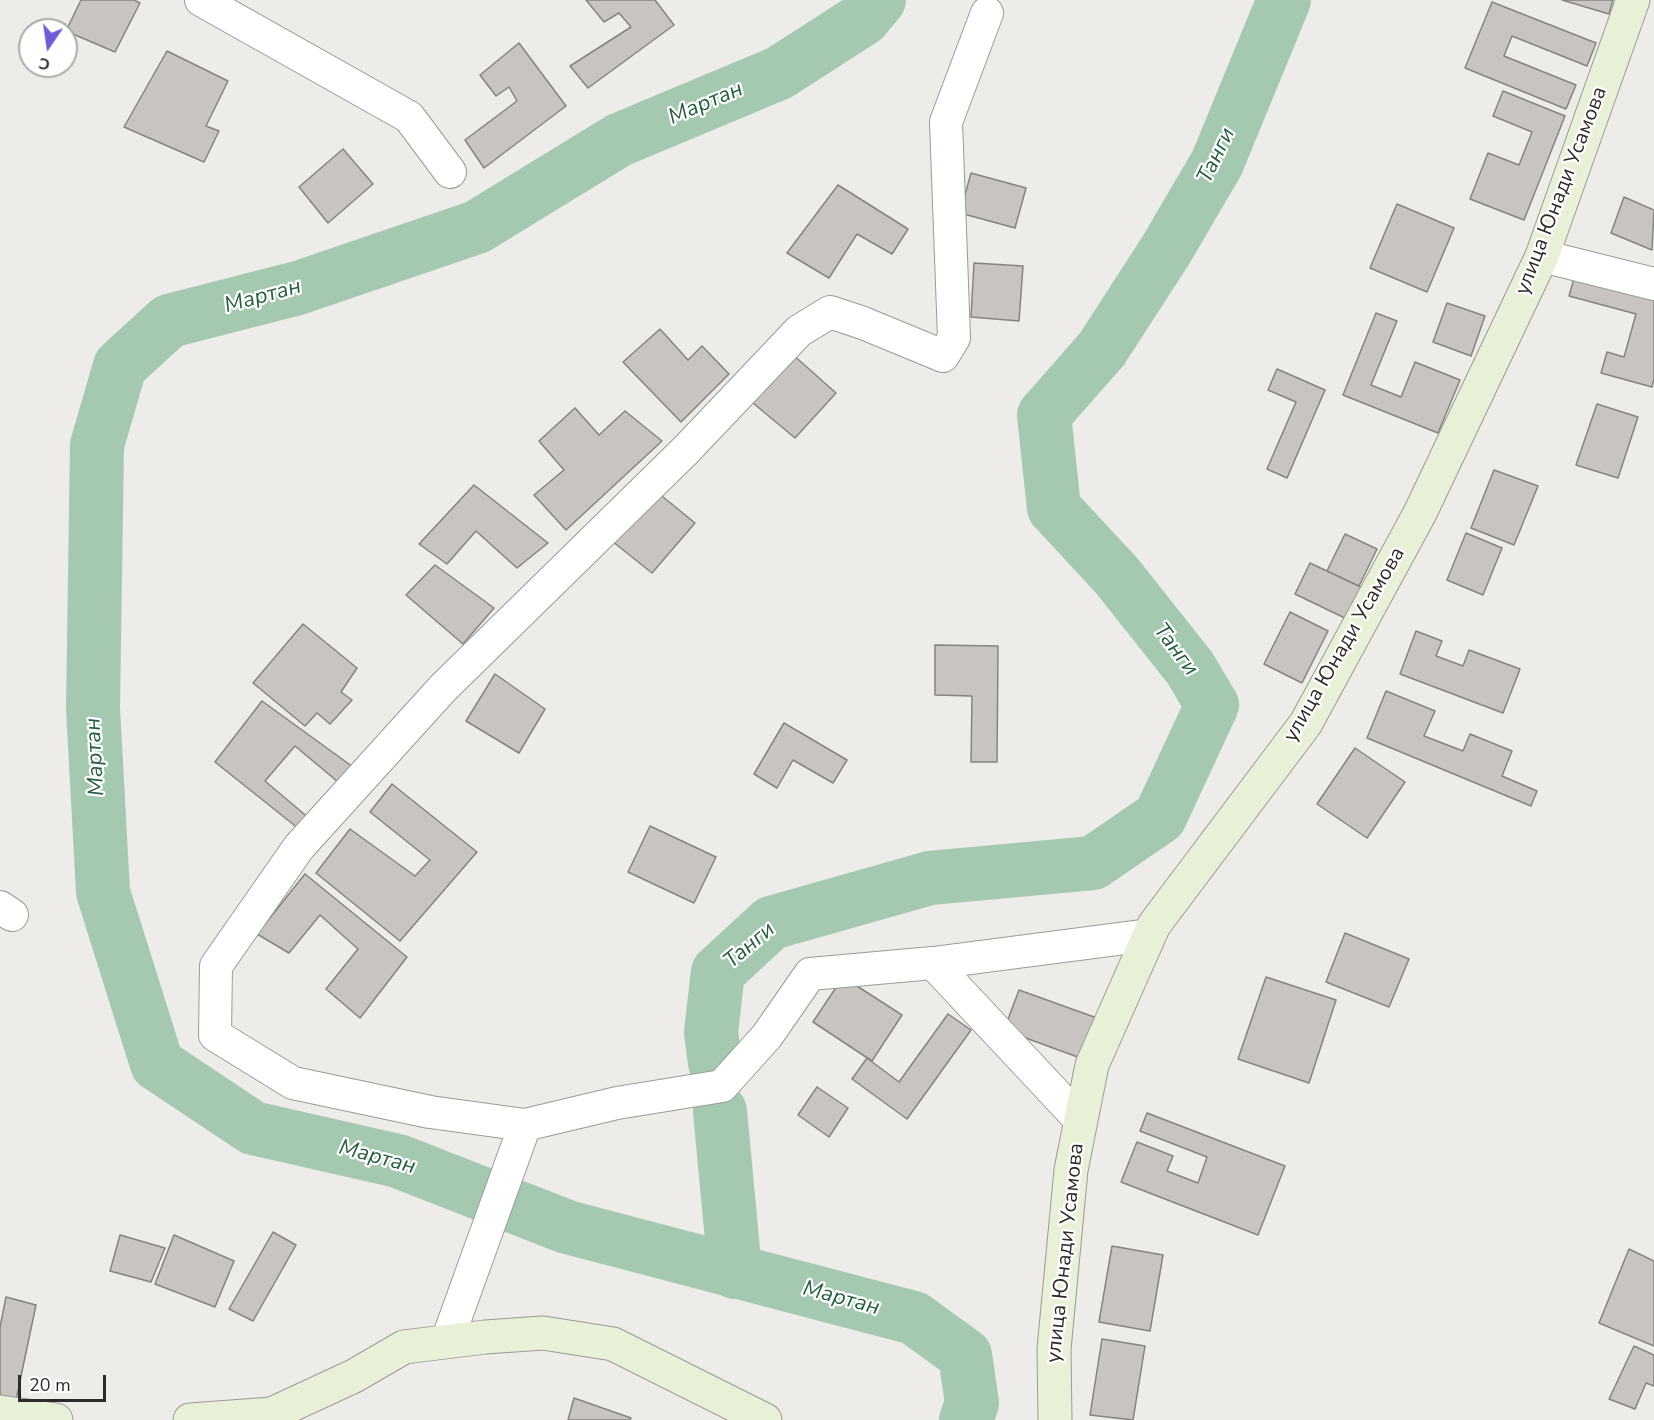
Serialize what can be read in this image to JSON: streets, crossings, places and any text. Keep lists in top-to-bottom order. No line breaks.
{"streets":{"street":["улица Юнади Усамова"]},"water":["Мартан","Танги"],"scale_bar":"20 m","north":"bottom"}
